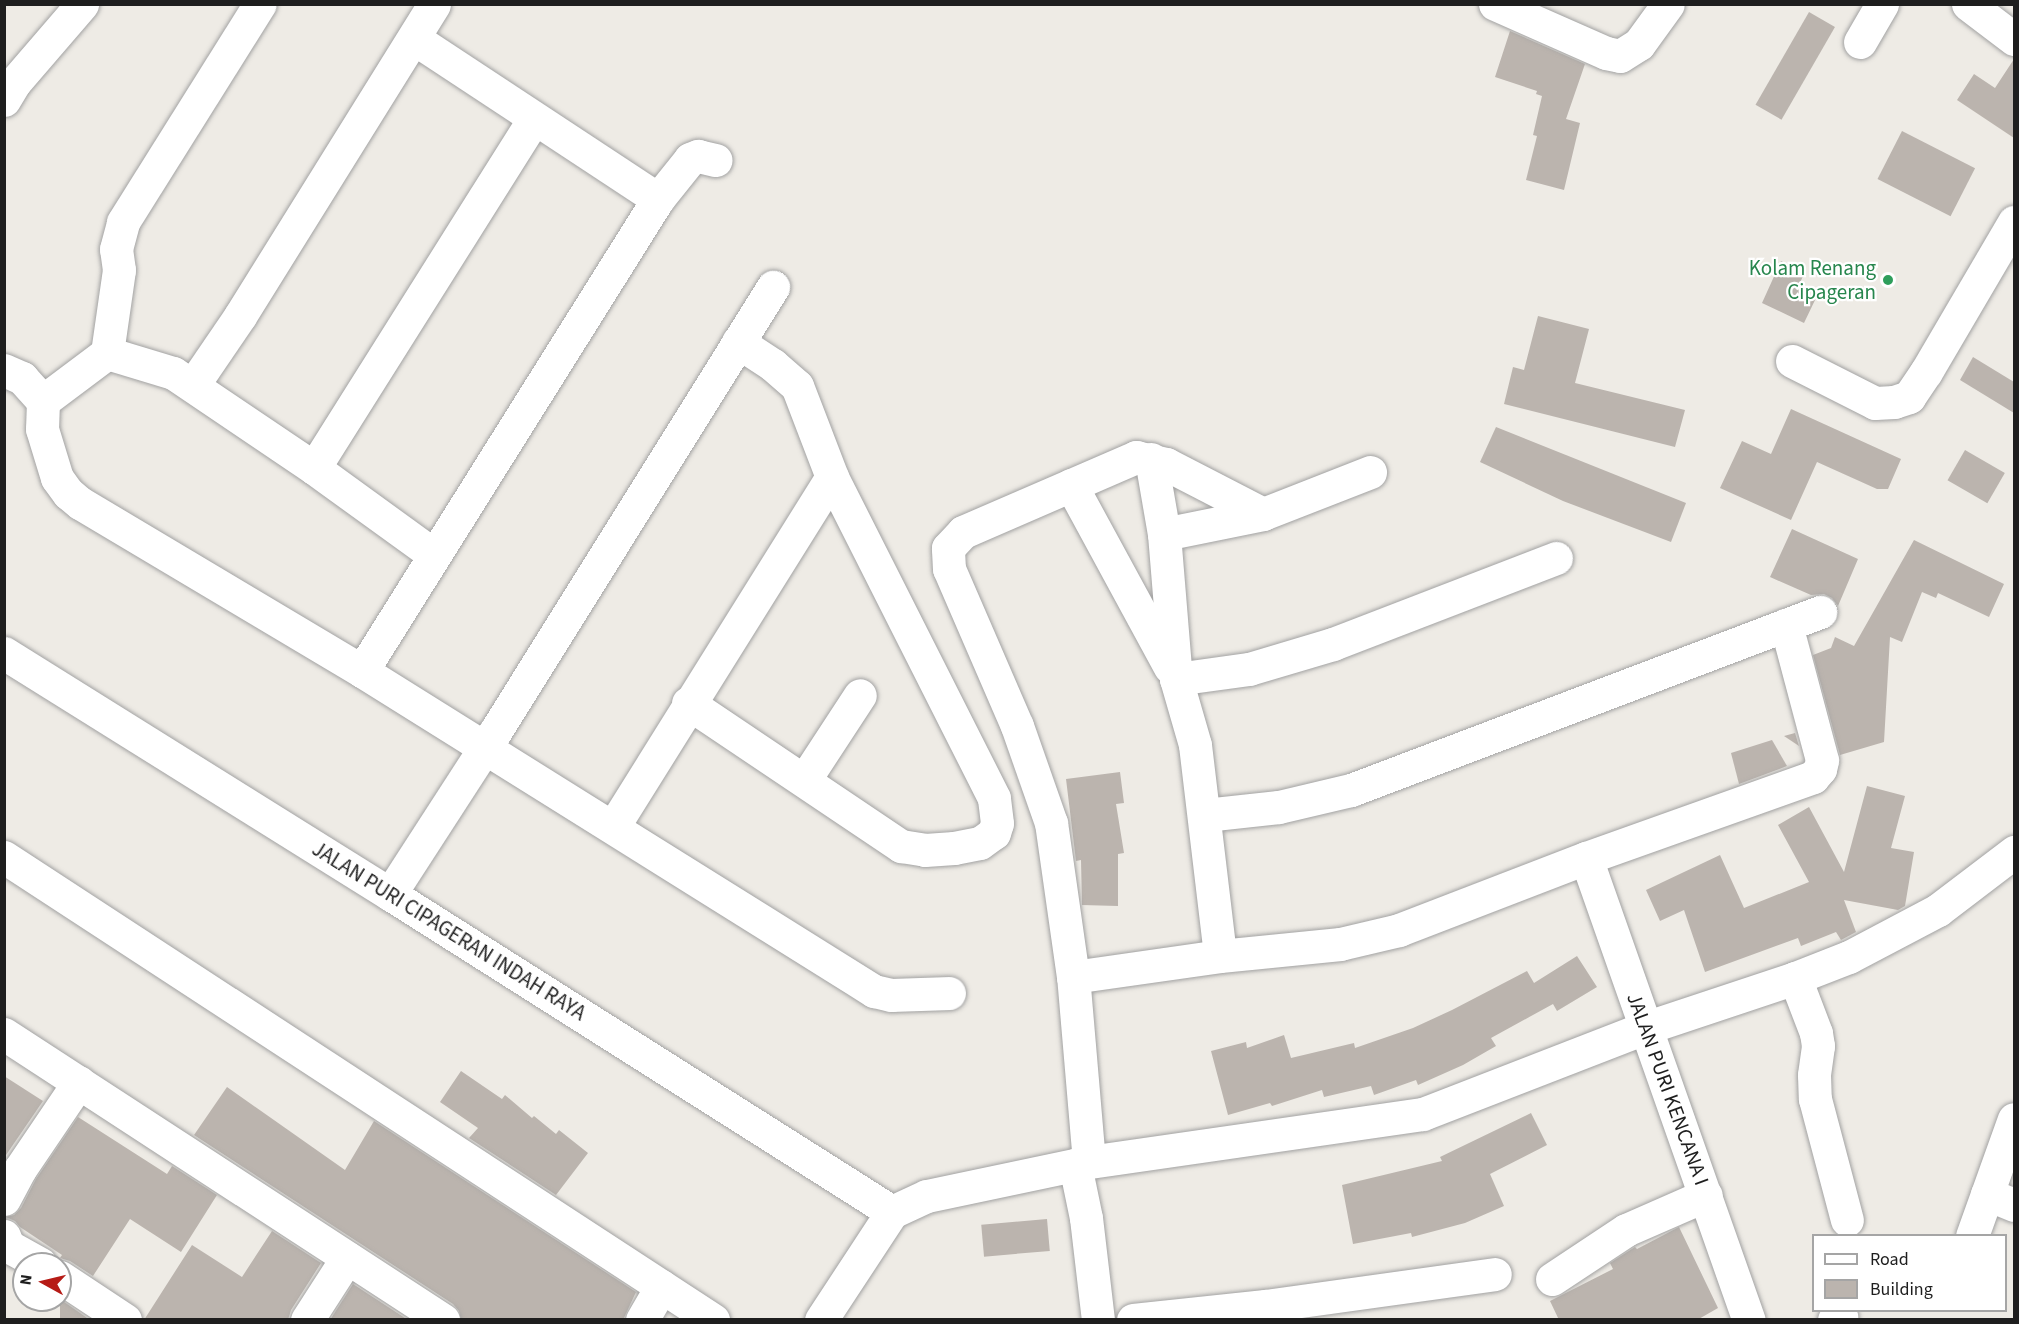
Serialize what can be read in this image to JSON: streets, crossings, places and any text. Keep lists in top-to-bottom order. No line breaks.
{"streets":{"street":["JALAN PURI CIPAGERAN INDAH RAYA","JALAN PURI KENCANA I"]},"places":["Kolam Renang Cipageran"],"legend":["Road","Building"],"north":"left"}
